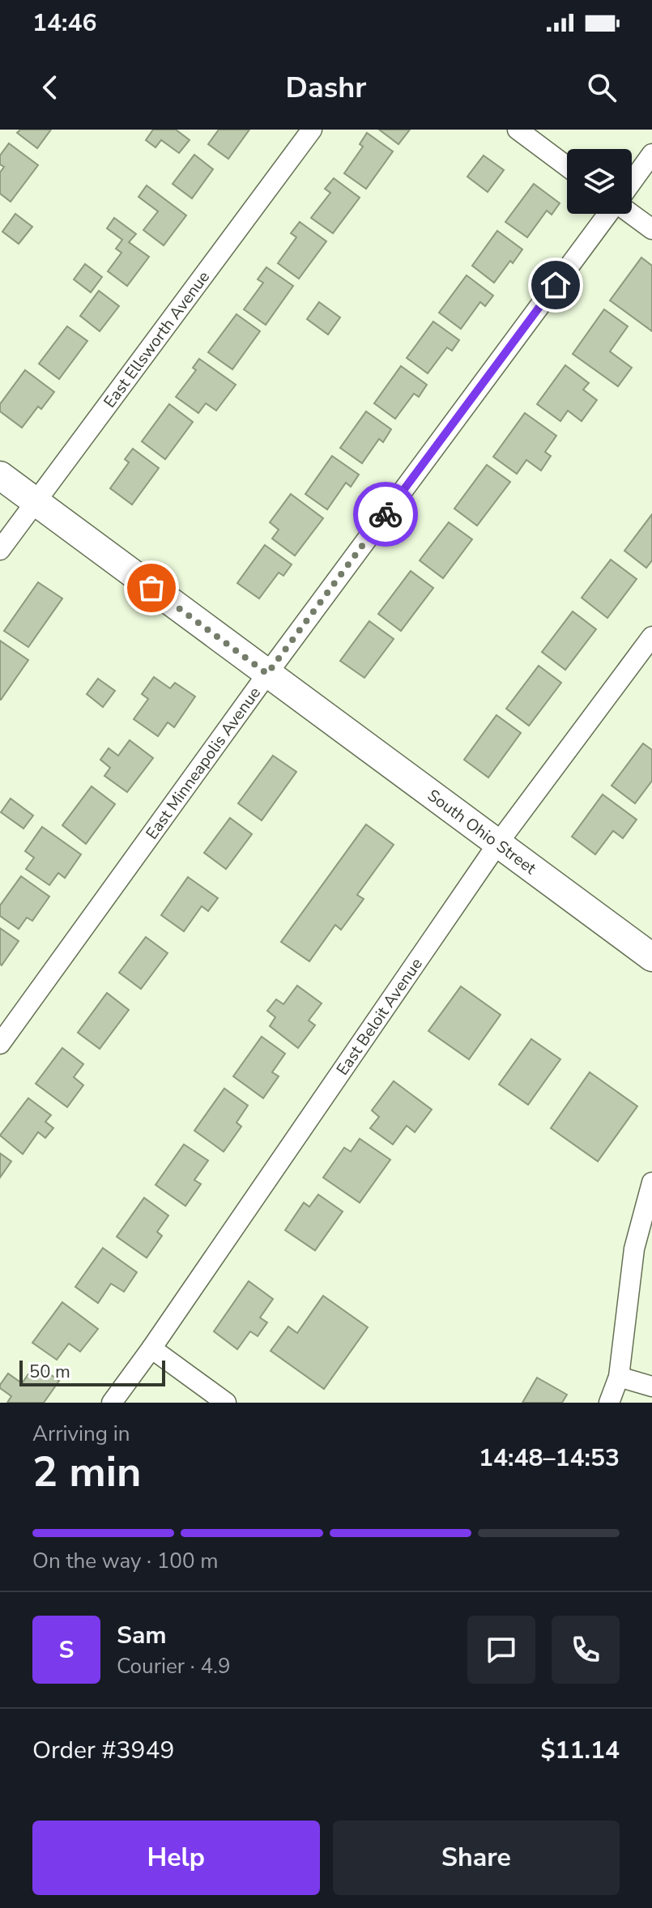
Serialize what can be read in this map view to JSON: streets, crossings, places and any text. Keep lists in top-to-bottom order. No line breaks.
{"streets":{"main road":["South Ohio Street"],"street":["East Ellsworth Avenue","East Minneapolis Avenue","East Beloit Avenue"]},"crossings":[["East Ellsworth Avenue","South Ohio Street"],["East Minneapolis Avenue","South Ohio Street"],["South Ohio Street","East Beloit Avenue"]],"scale_bar":"50 m","page":{"status":"14:46","header":"Dashr","scale":"50 m","heading":["2 min","Arriving in","14:48–14:53"],"panel":["Sam","Courier · 4.9","Order #3949","$11.14"],"bar":"On the way · 100 m","round":"S","buttons":["Help","Share"]}}
